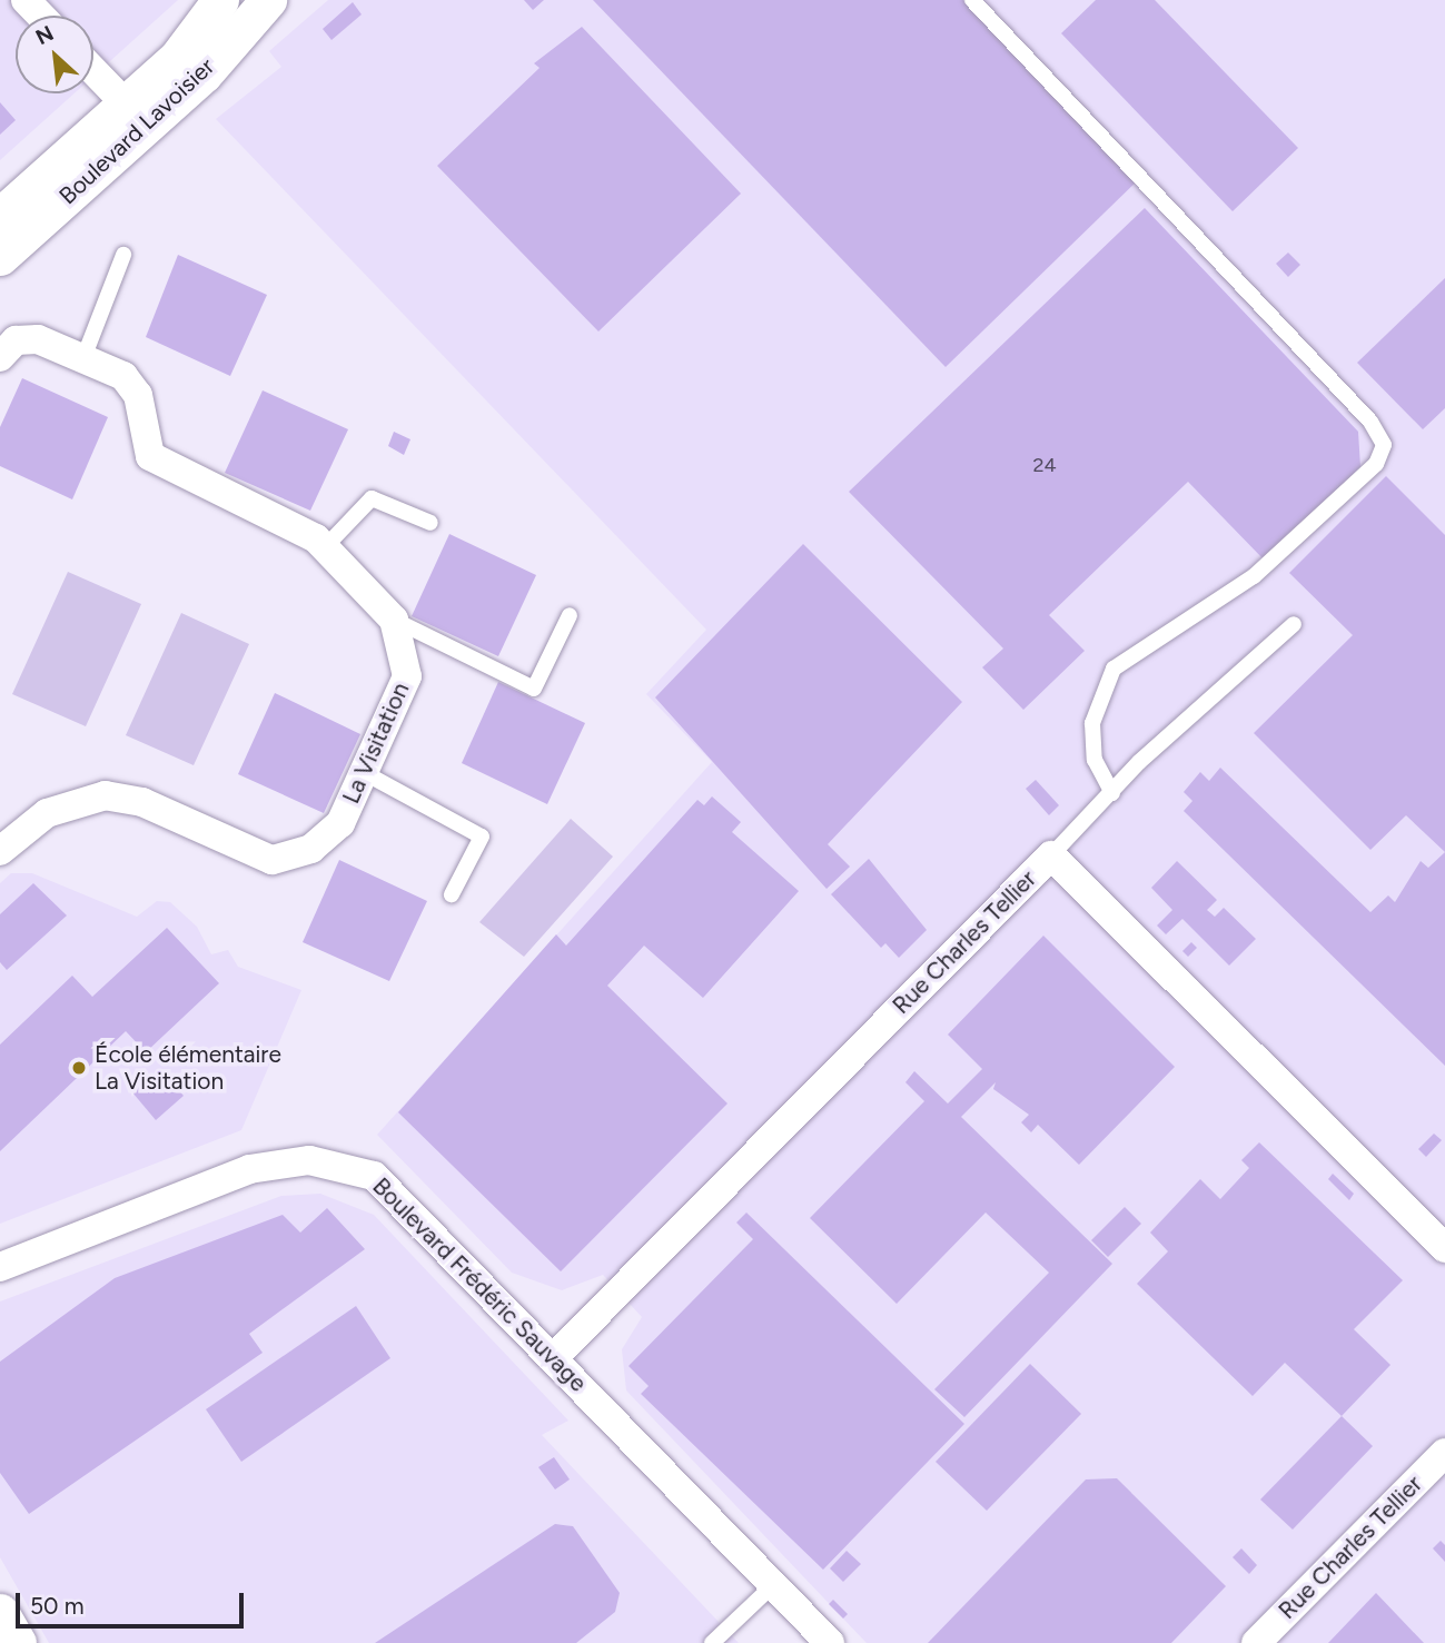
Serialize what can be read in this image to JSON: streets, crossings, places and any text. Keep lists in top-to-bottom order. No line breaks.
{"streets":{"street":["Boulevard Lavoisier","La Visitation","Rue Charles Tellier","Boulevard Frédéric Sauvage"]},"crossings":[["Rue Charles Tellier","Boulevard Frédéric Sauvage"]],"places":["École élémentaire La Visitation"],"house_numbers":["24"],"scale_bar":"50 m","north":"top left"}
